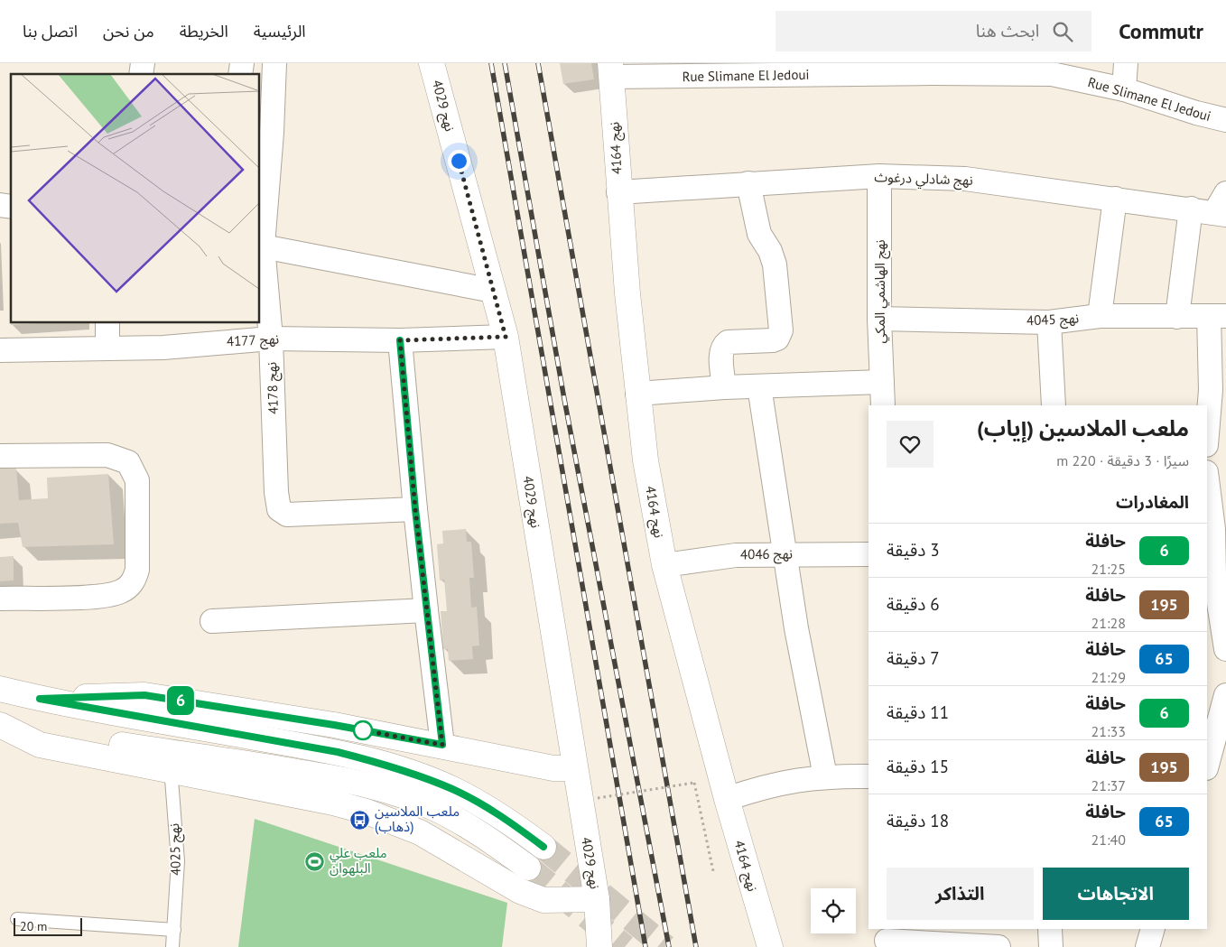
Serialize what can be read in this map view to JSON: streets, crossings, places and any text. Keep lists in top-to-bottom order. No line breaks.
{"streets":{"main road":["نهج 4029","نهج 4164"],"street":["Rue Slimane El Jedoui","نهج شادلي درغوث","نهج الهاشمي المكي","نهج 4045","نهج 4177","نهج 4178","نهج 4046"],"lane":["نهج 4025"]},"crossings":[["Rue Slimane El Jedoui","نهج 4164"],["نهج 4029","نهج 4177"],["نهج 4164","نهج شادلي درغوث"],["نهج 4164","نهج 4046"],["نهج شادلي درغوث","نهج الهاشمي المكي"],["نهج الهاشمي المكي","نهج 4045"],["نهج 4177","نهج 4178"]],"places":{"bus stop":["ملعب الملاسين (ذهاب)"],"sports":["ملعب علي البلهوان"]},"lines":["bus line 6"],"scale_bar":"20 m","page":{"header":"Commutr","search":"ابحث هنا","nav":["الرئيسية","الخريطة","من نحن","اتصل بنا"],"on_map":"6","heading":[["ملعب الملاسين (إياب)","سيرًا · 3 دقيقة · 220 m"],"المغادرات"],"list":[{"mark":"6","name":"حافلة","note":"21:25","value":"3 دقيقة"},{"mark":"195","name":"حافلة","note":"21:28","value":"6 دقيقة"},{"mark":"65","name":"حافلة","note":"21:29","value":"7 دقيقة"},{"mark":"6","name":"حافلة","note":"21:33","value":"11 دقيقة"},{"mark":"195","name":"حافلة","note":"21:37","value":"15 دقيقة"},{"mark":"65","name":"حافلة","note":"21:40","value":"18 دقيقة"}],"buttons":["الاتجاهات","التذاكر"],"scale":"20 m"}}
